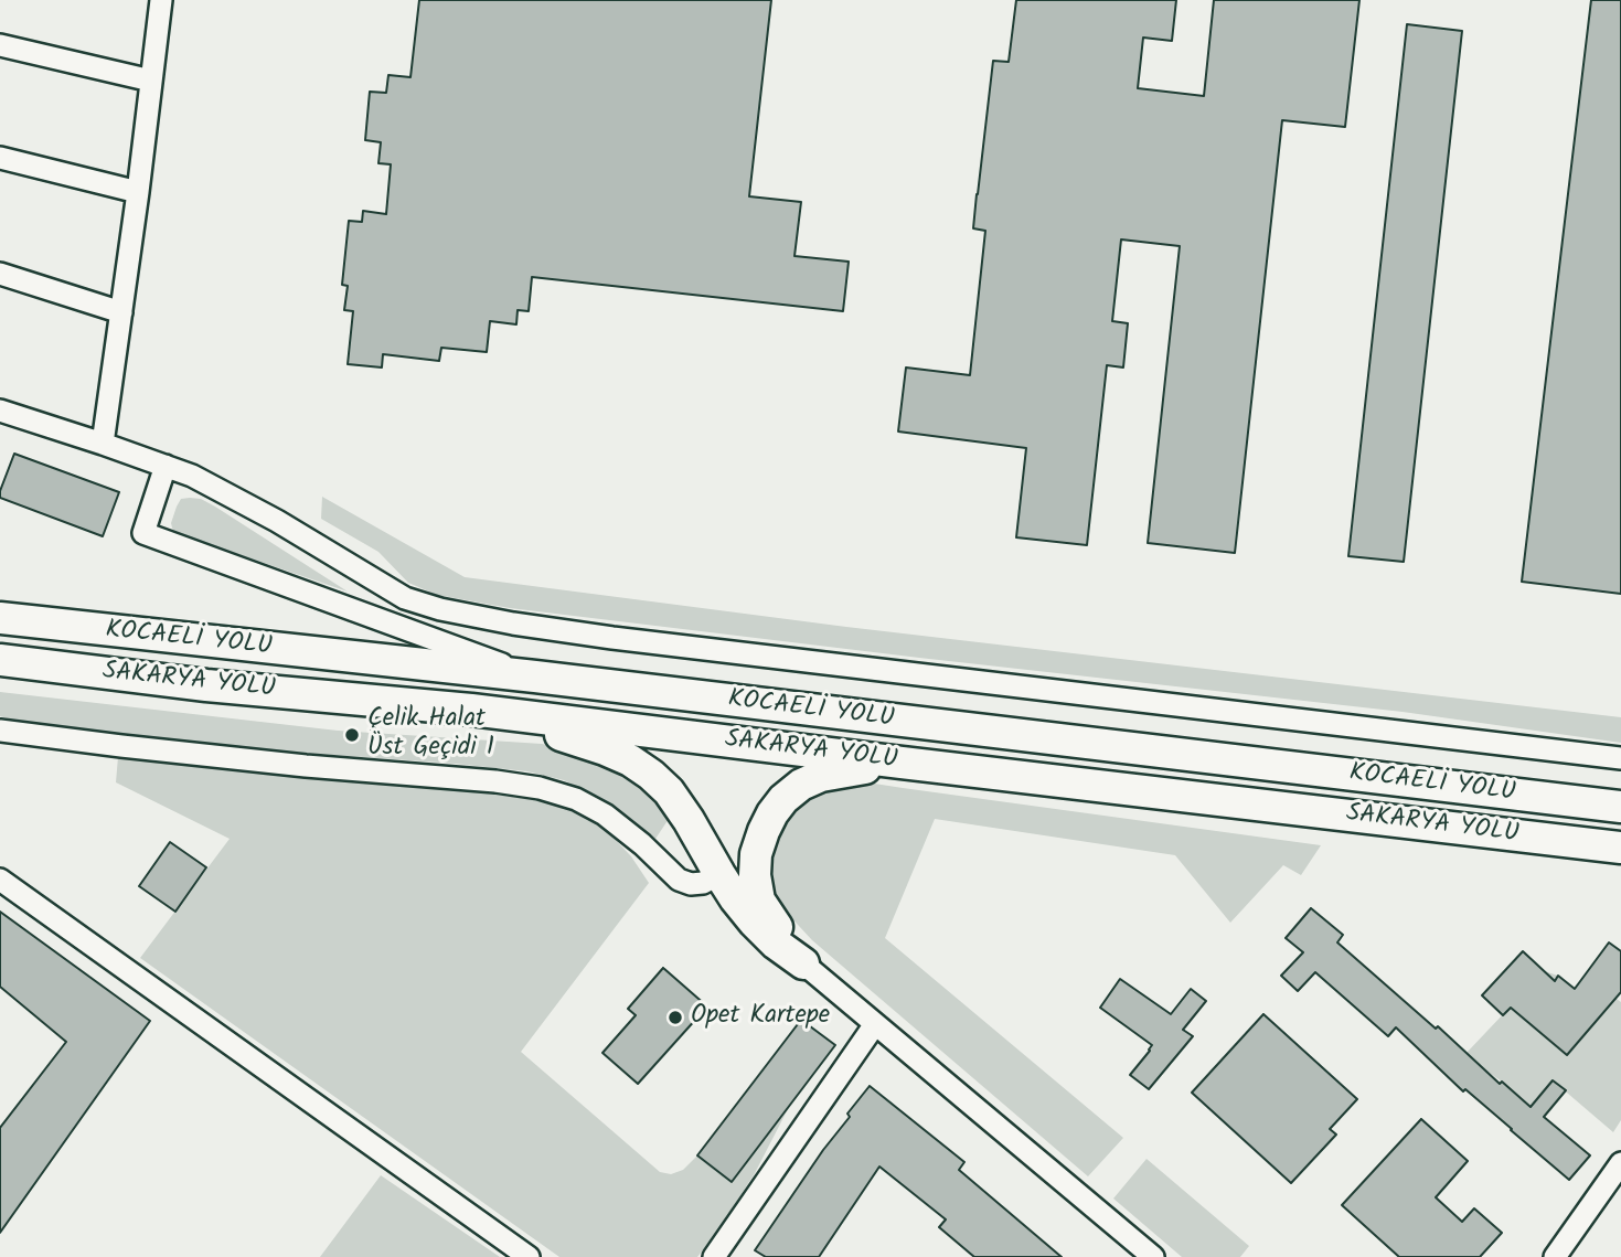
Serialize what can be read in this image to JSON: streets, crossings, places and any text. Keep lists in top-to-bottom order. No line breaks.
{"streets":{"highway":["KOCAELİ YOLU","SAKARYA YOLU"]},"places":["Çelik Halat Üst Geçidi 1","Opet Kartepe"]}
